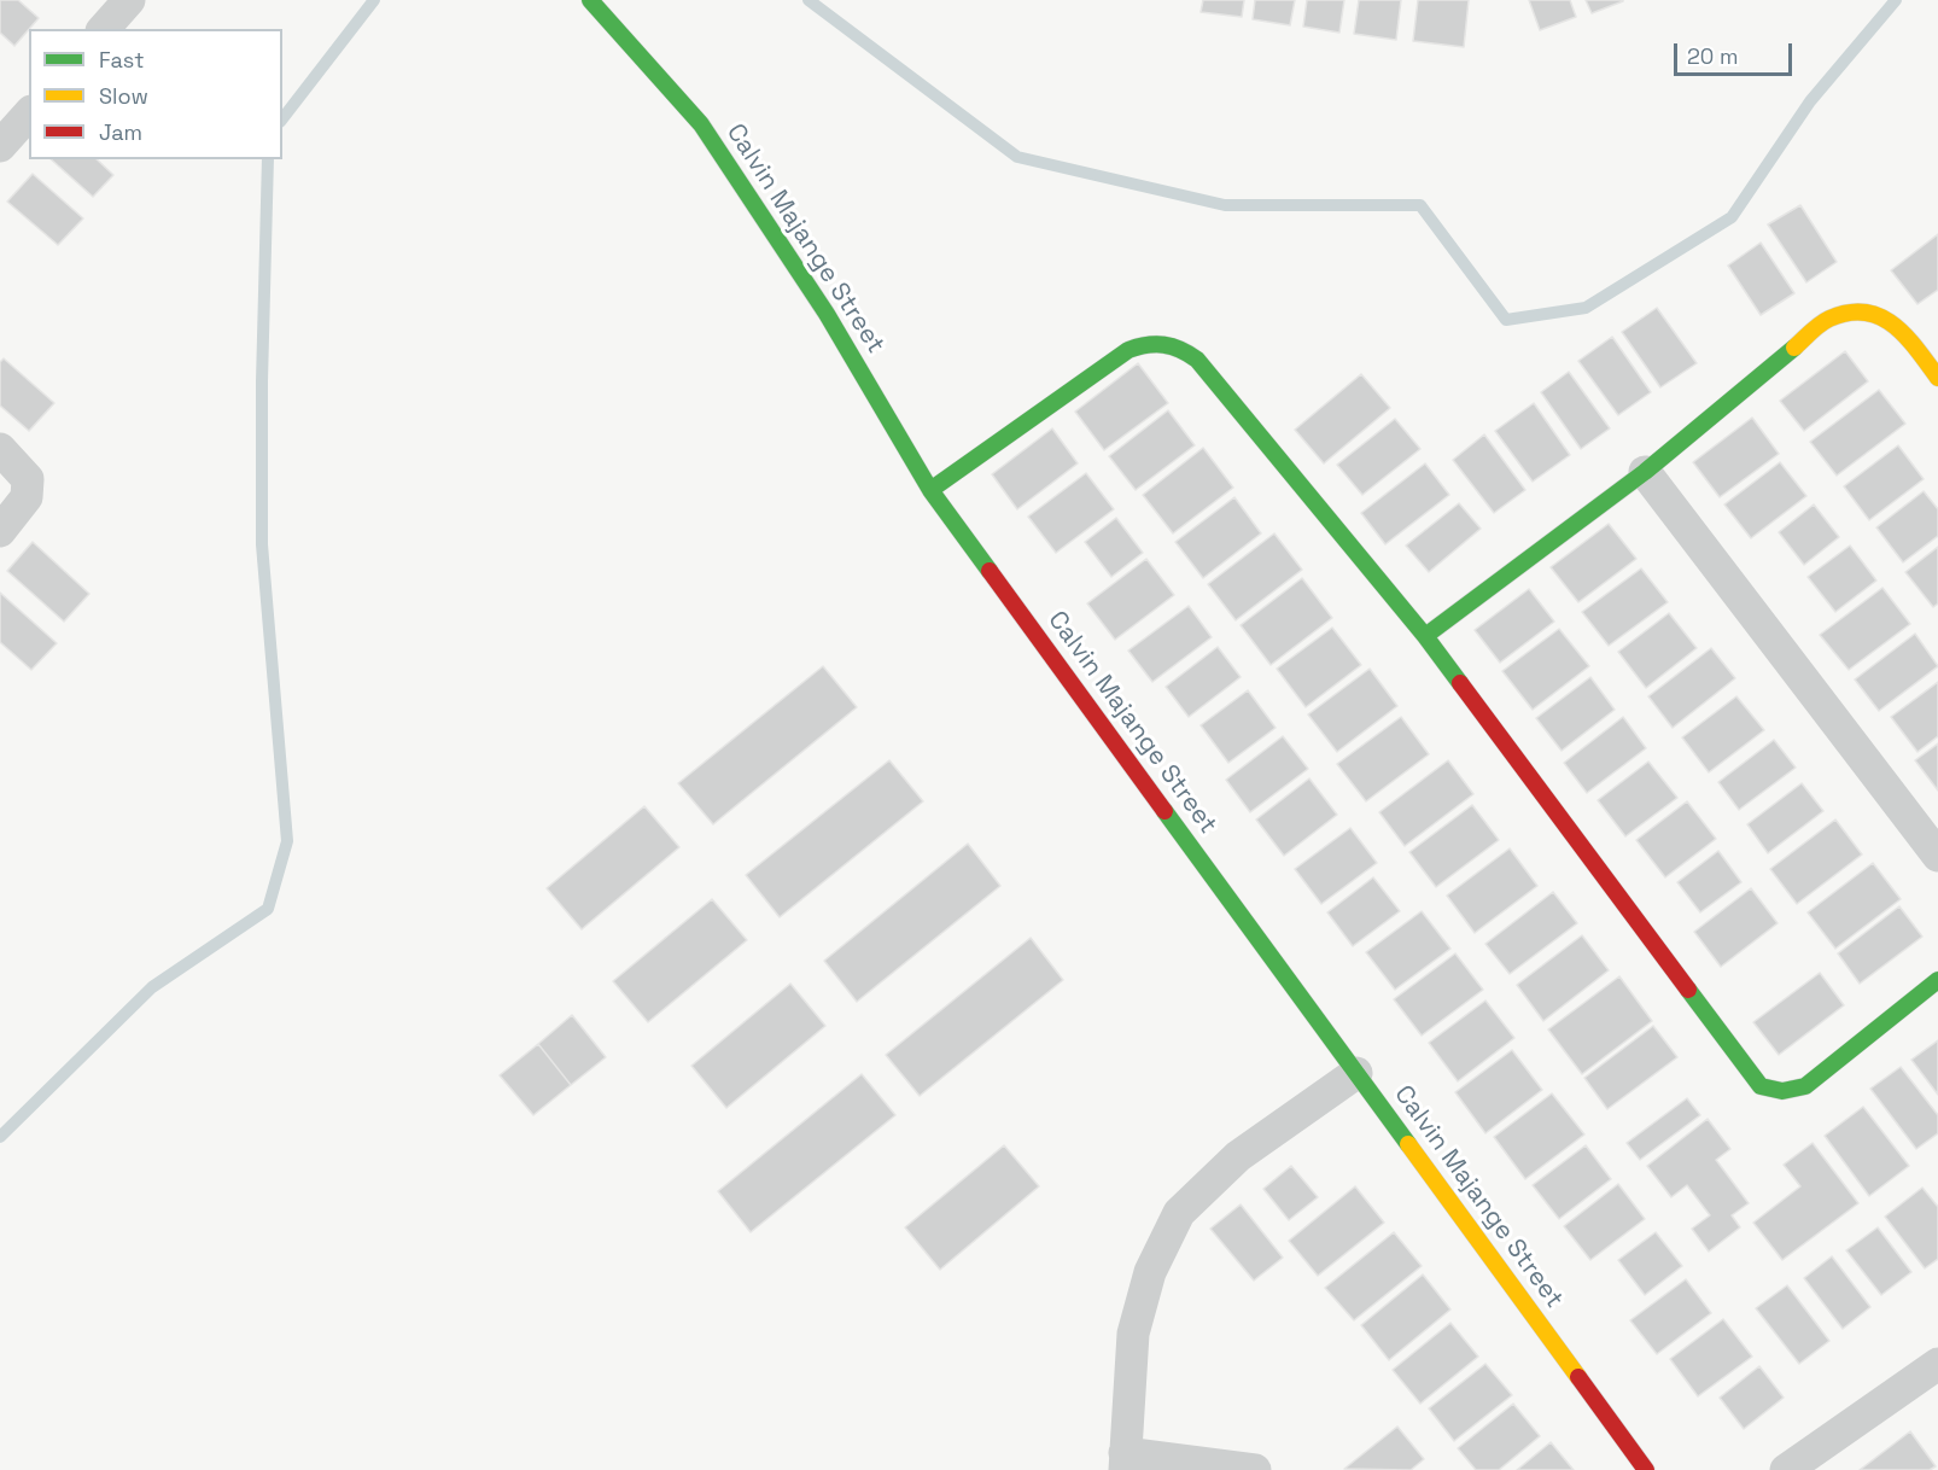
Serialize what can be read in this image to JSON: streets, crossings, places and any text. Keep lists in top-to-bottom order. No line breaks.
{"streets":{"street":["Calvin Majange Street"]},"legend":["Fast","Slow","Jam"],"scale_bar":"20 m"}
